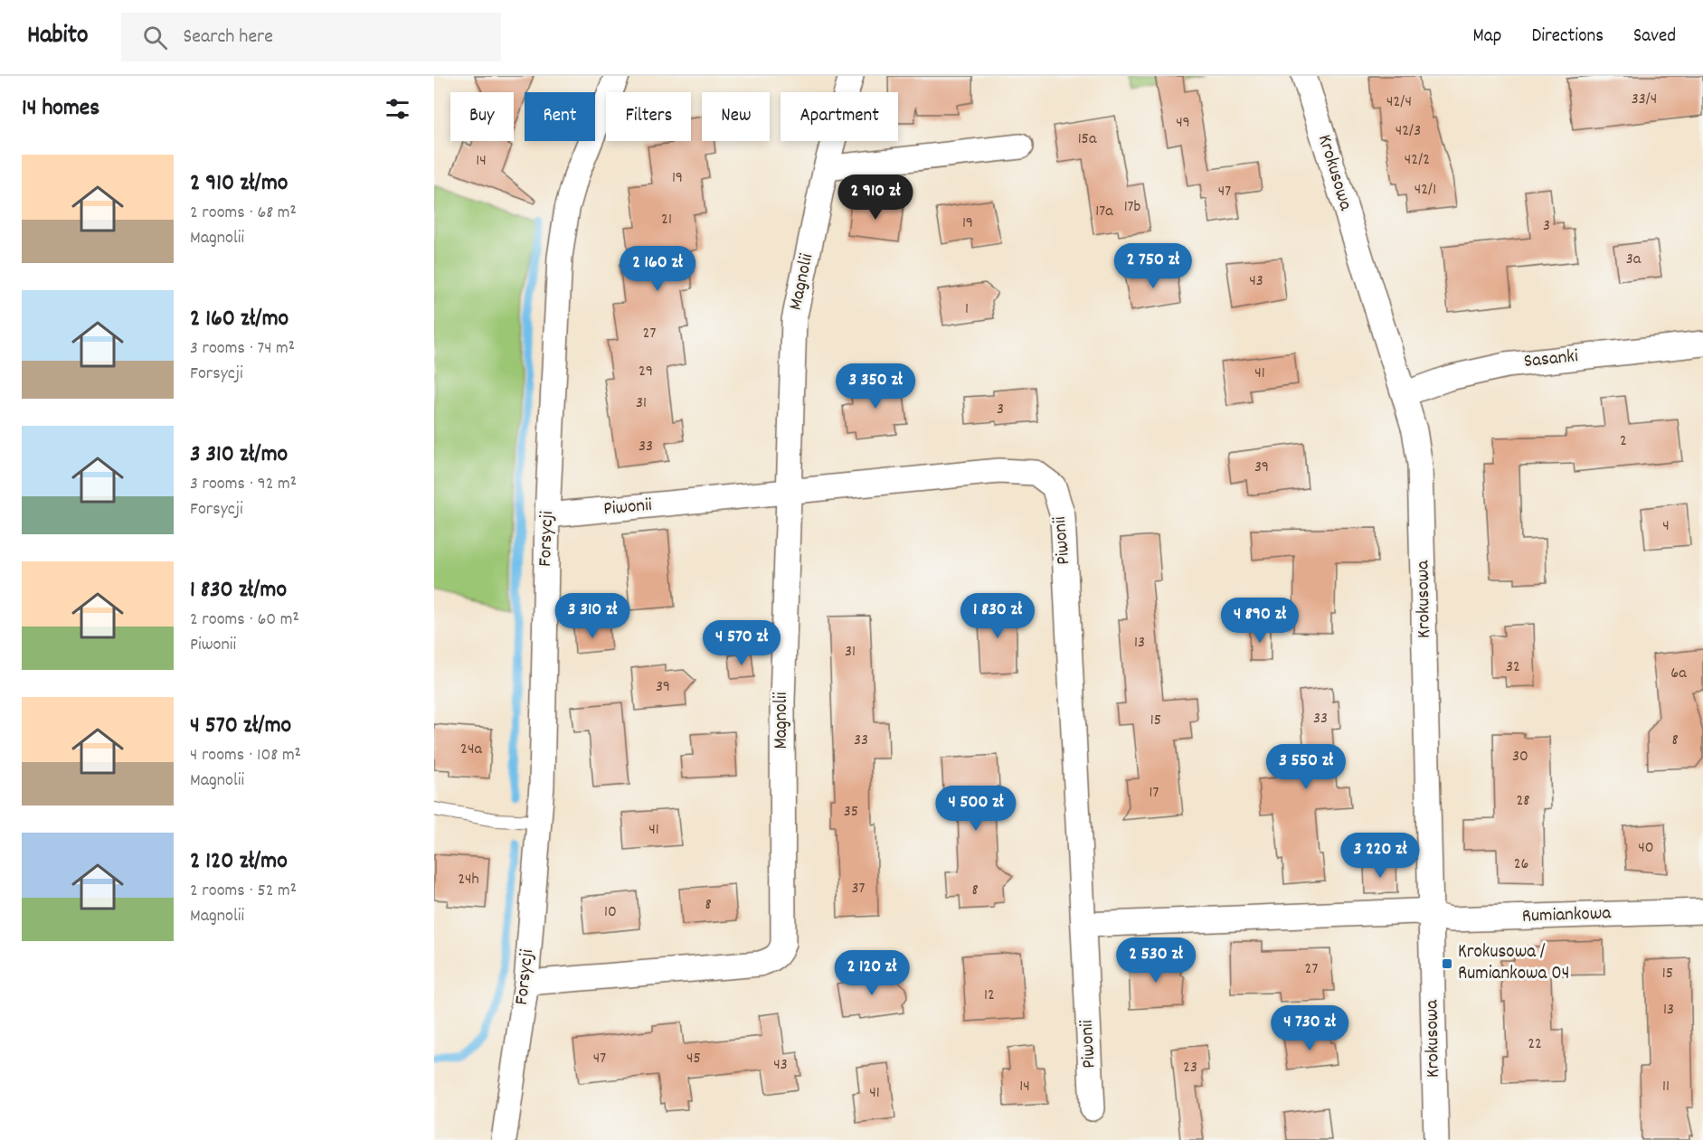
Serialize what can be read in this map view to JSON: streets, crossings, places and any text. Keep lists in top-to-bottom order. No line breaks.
{"streets":{"street":["Krokusowa","Magnolii","Sasanki","Piwonii","Forsycji","Rumiankowa"]},"crossings":[["Krokusowa","Sasanki"],["Krokusowa","Rumiankowa"],["Magnolii","Piwonii"],["Magnolii","Forsycji"],["Piwonii","Forsycji"],["Piwonii","Rumiankowa"]],"places":{"transit":["Krokusowa / Rumiankowa 04"]},"house_numbers":["33/4","42/4","49","42/3","15a","42/2","14","19","42/1","47","17b","17a","21","19","3","3a","43","1","27","29","41","31","3","2","33","39","4","13","31","32","6a","39","33","15","33","8","24a","30","17","28","35","41","40","26","24h","37","8","8","10","27","15","12","13","22","47","45","43","23","14","11","41"],"page":{"header":"Habito","search":"Search here","nav":["Map","Directions","Saved"],"heading":"14 homes","chip":["Buy","Rent","Filters","New","Apartment"],"list":[{"name":"2 910 zł/mo","note":"2 rooms · 68 m² · Magnolii"},{"name":"2 160 zł/mo","note":"3 rooms · 74 m² · Forsycji"},{"name":"3 310 zł/mo","note":"3 rooms · 92 m² · Forsycji"},{"name":"1 830 zł/mo","note":"2 rooms · 60 m² · Piwonii"},{"name":"4 570 zł/mo","note":"4 rooms · 108 m² · Magnolii"},{"name":"2 120 zł/mo","note":"2 rooms · 52 m² · Magnolii"}],"price":["2 910 zł","2 750 zł","2 160 zł","3 350 zł","3 310 zł","1 830 zł","4 890 zł","4 570 zł","3 550 zł","4 500 zł","3 220 zł","2 530 zł","2 120 zł","4 730 zł"]}}
